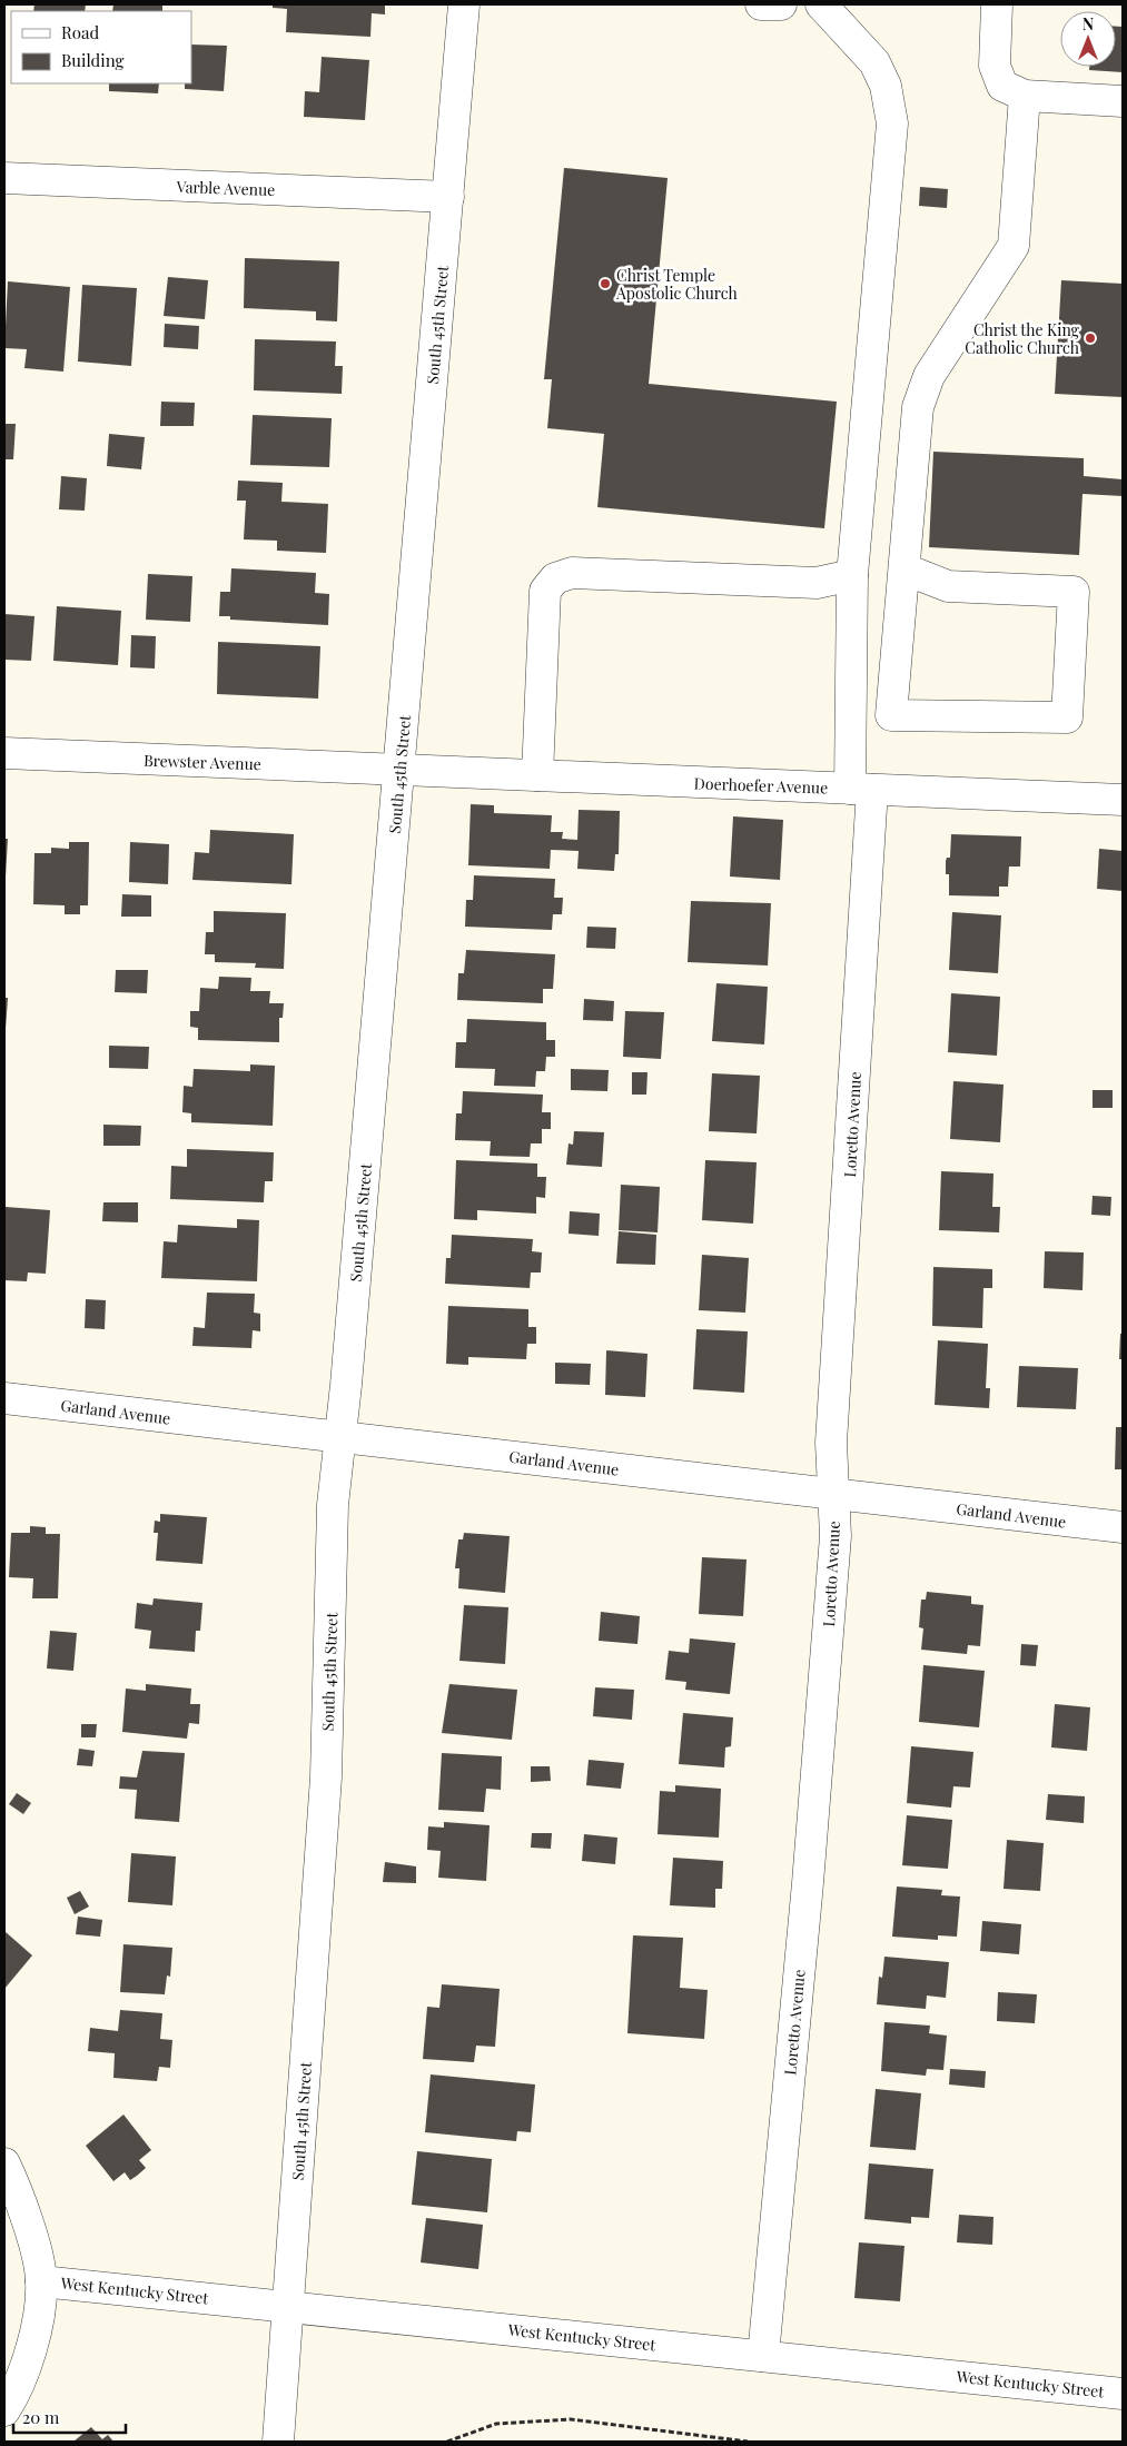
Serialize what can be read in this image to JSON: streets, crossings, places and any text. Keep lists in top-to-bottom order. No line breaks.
{"streets":{"street":["Varble Avenue","South 45th Street","Brewster Avenue","Doerhoefer Avenue","Loretto Avenue","Garland Avenue","West Kentucky Street"]},"crossings":[["Varble Avenue","South 45th Street"],["South 45th Street","Brewster Avenue"],["South 45th Street","Doerhoefer Avenue"],["South 45th Street","Garland Avenue"],["South 45th Street","West Kentucky Street"],["Brewster Avenue","Doerhoefer Avenue"],["Doerhoefer Avenue","Loretto Avenue"],["Loretto Avenue","Garland Avenue"],["Loretto Avenue","West Kentucky Street"]],"places":["Christ Temple Apostolic Church","Christ the King Catholic Church"],"legend":["Road","Building"],"scale_bar":"20 m","north":"top"}
